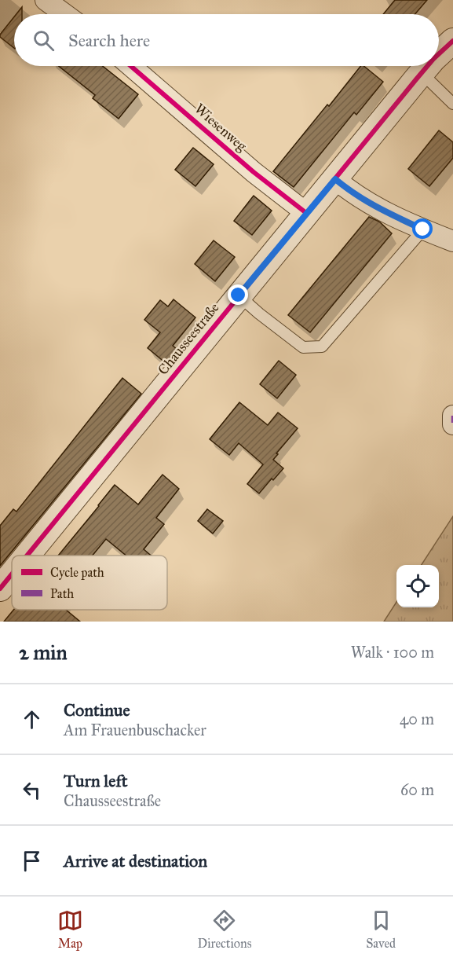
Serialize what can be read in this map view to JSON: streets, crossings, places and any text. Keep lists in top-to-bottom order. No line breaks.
{"streets":{"street":["Wiesenweg","Chausseestraße"]},"crossings":[["Wiesenweg","Chausseestraße"]],"legend":["Cycle path","Path"],"page":{"search":"Search here","heading":["2 min","Walk · 100 m"],"list":[["Continue","Am Frauenbuschacker","40 m"],["Turn left","Chausseestraße","60 m"],"Arrive at destination"],"nav":["Map","Directions","Saved"]}}
